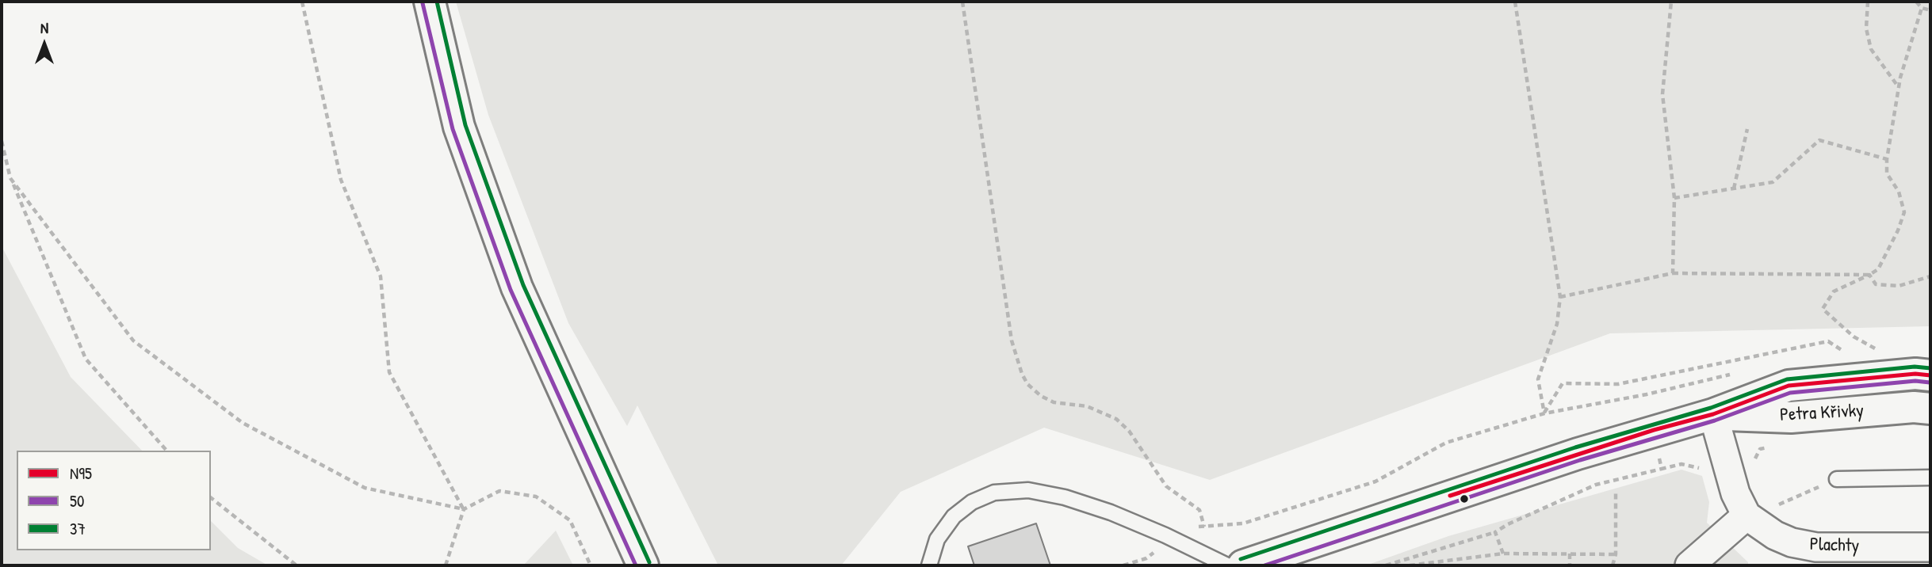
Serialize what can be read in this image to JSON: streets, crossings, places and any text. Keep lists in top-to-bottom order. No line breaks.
{"streets":{"street":["Petra Křivky","Plachty"]},"crossings":[["Petra Křivky","Plachty"]],"lines":["transit line 37","transit line 50","transit line N95"],"legend":["N95","50","37"],"north":"top"}
